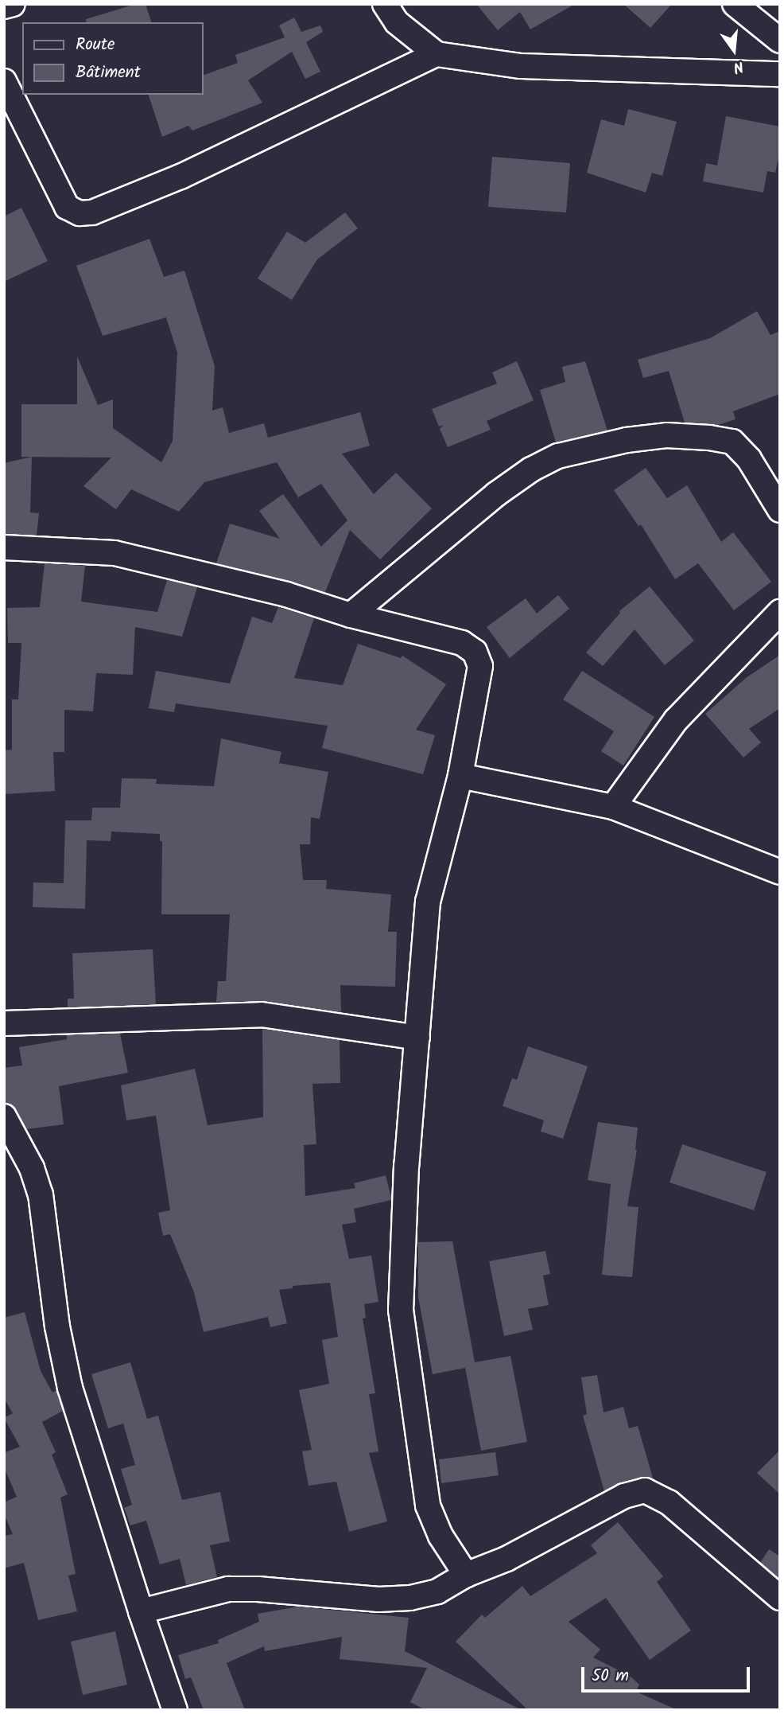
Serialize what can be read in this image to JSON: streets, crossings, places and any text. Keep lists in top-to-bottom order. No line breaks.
{"legend":["Route","Bâtiment"],"scale_bar":"50 m","north":"bottom"}
